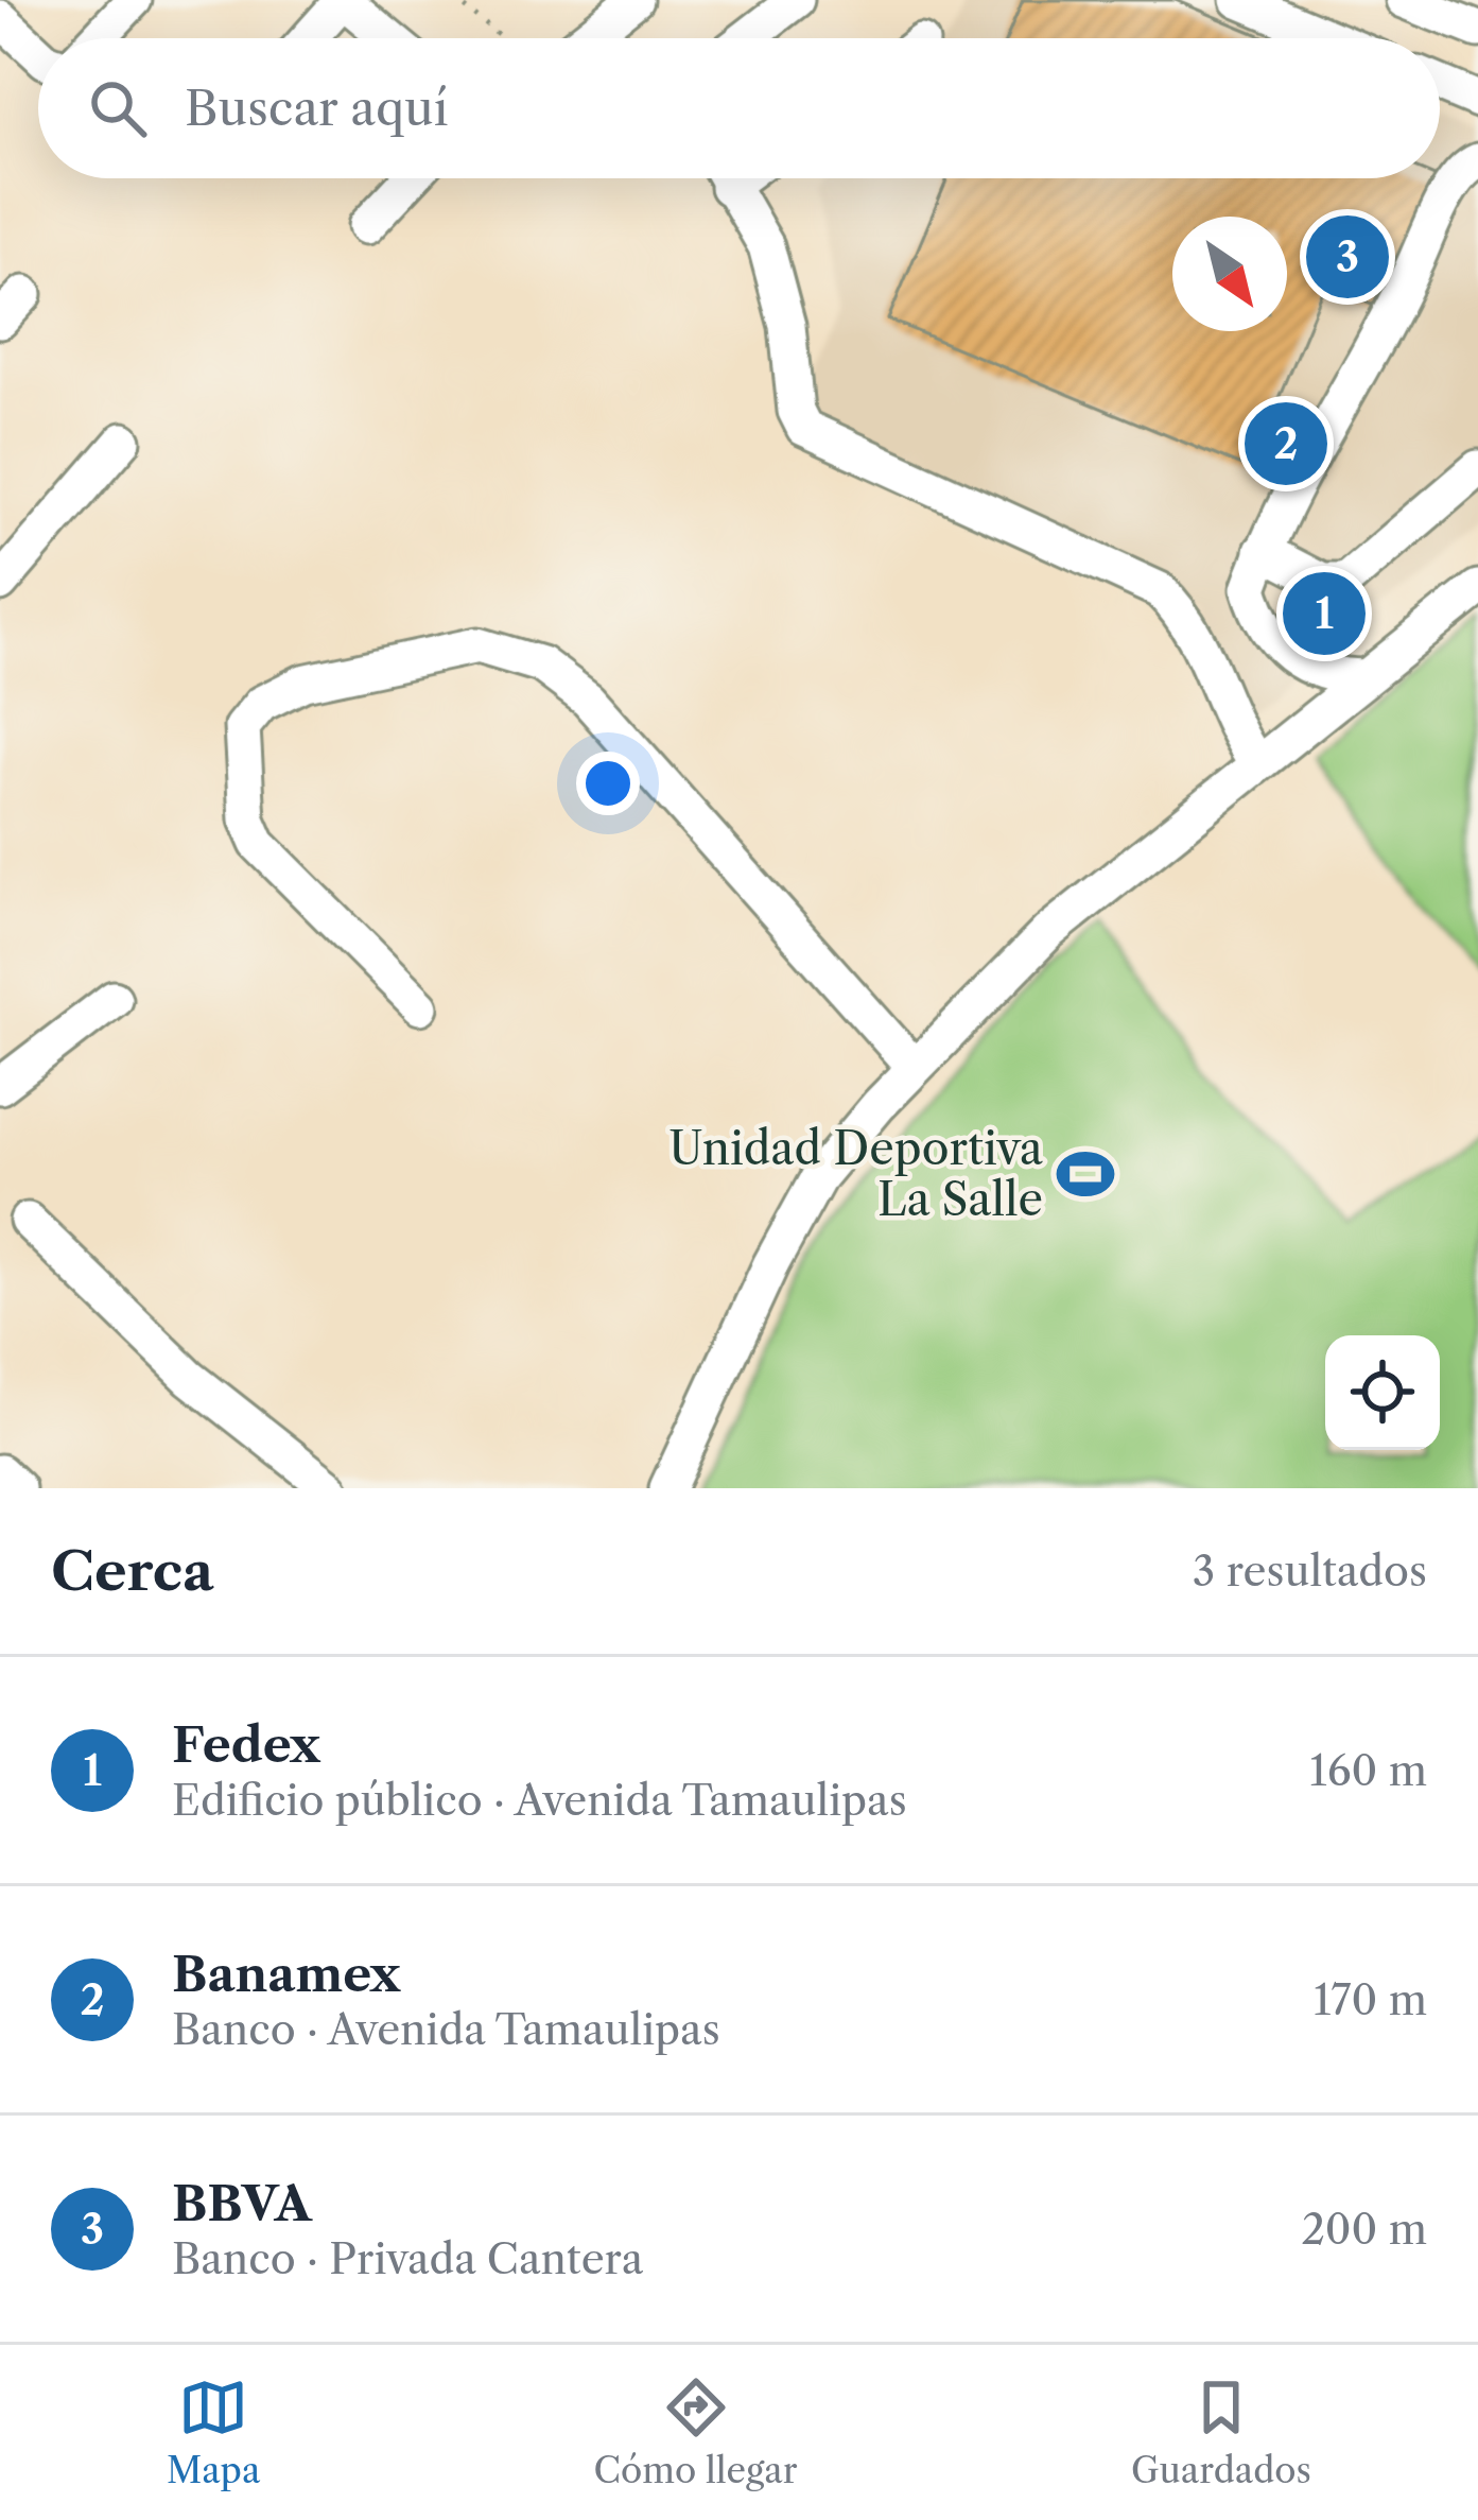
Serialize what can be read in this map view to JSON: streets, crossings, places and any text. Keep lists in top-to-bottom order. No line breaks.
{"places":{"sports":["Unidad Deportiva La Salle"]},"north":"bottom right","page":{"search":"Buscar aquí","pins":["3","2","1"],"heading":["Cerca","3 resultados"],"list":[{"mark":"1","name":"Fedex","note":"Edificio público · Avenida Tamaulipas","value":"160 m"},{"mark":"2","name":"Banamex","note":"Banco · Avenida Tamaulipas","value":"170 m"},{"mark":"3","name":"BBVA","note":"Banco · Privada Cantera","value":"200 m"}],"nav":["Mapa","Cómo llegar","Guardados"]}}
